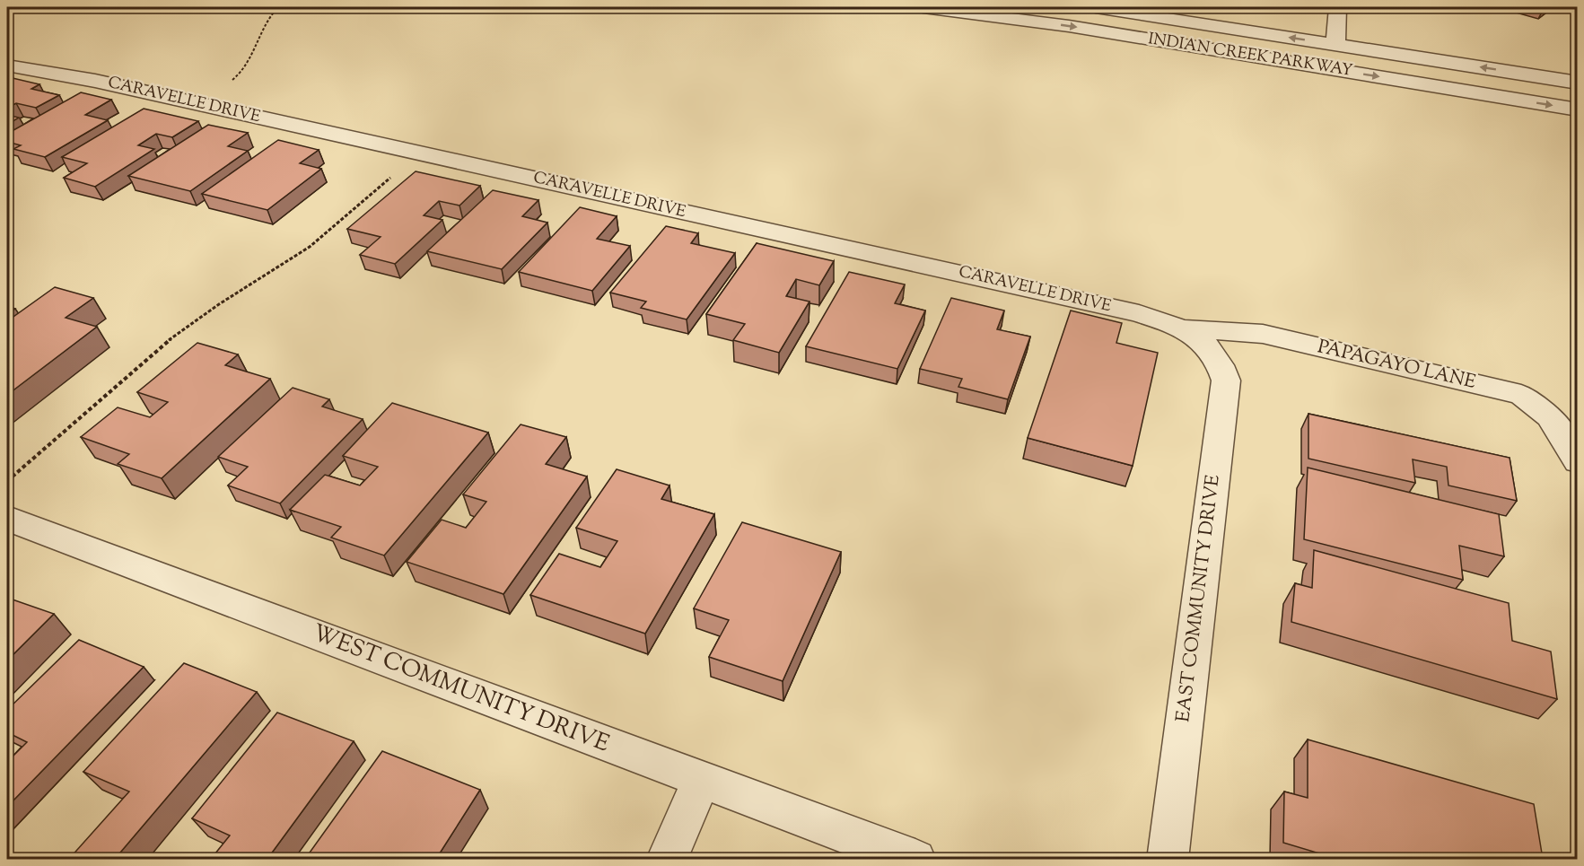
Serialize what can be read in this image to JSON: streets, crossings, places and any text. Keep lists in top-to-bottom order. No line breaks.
{"streets":{"street":["INDIAN CREEK PARKWAY","CARAVELLE DRIVE","PAPAGAYO LANE","EAST COMMUNITY DRIVE","WEST COMMUNITY DRIVE"]},"crossings":[["CARAVELLE DRIVE","PAPAGAYO LANE"],["CARAVELLE DRIVE","EAST COMMUNITY DRIVE"],["PAPAGAYO LANE","EAST COMMUNITY DRIVE"]]}
